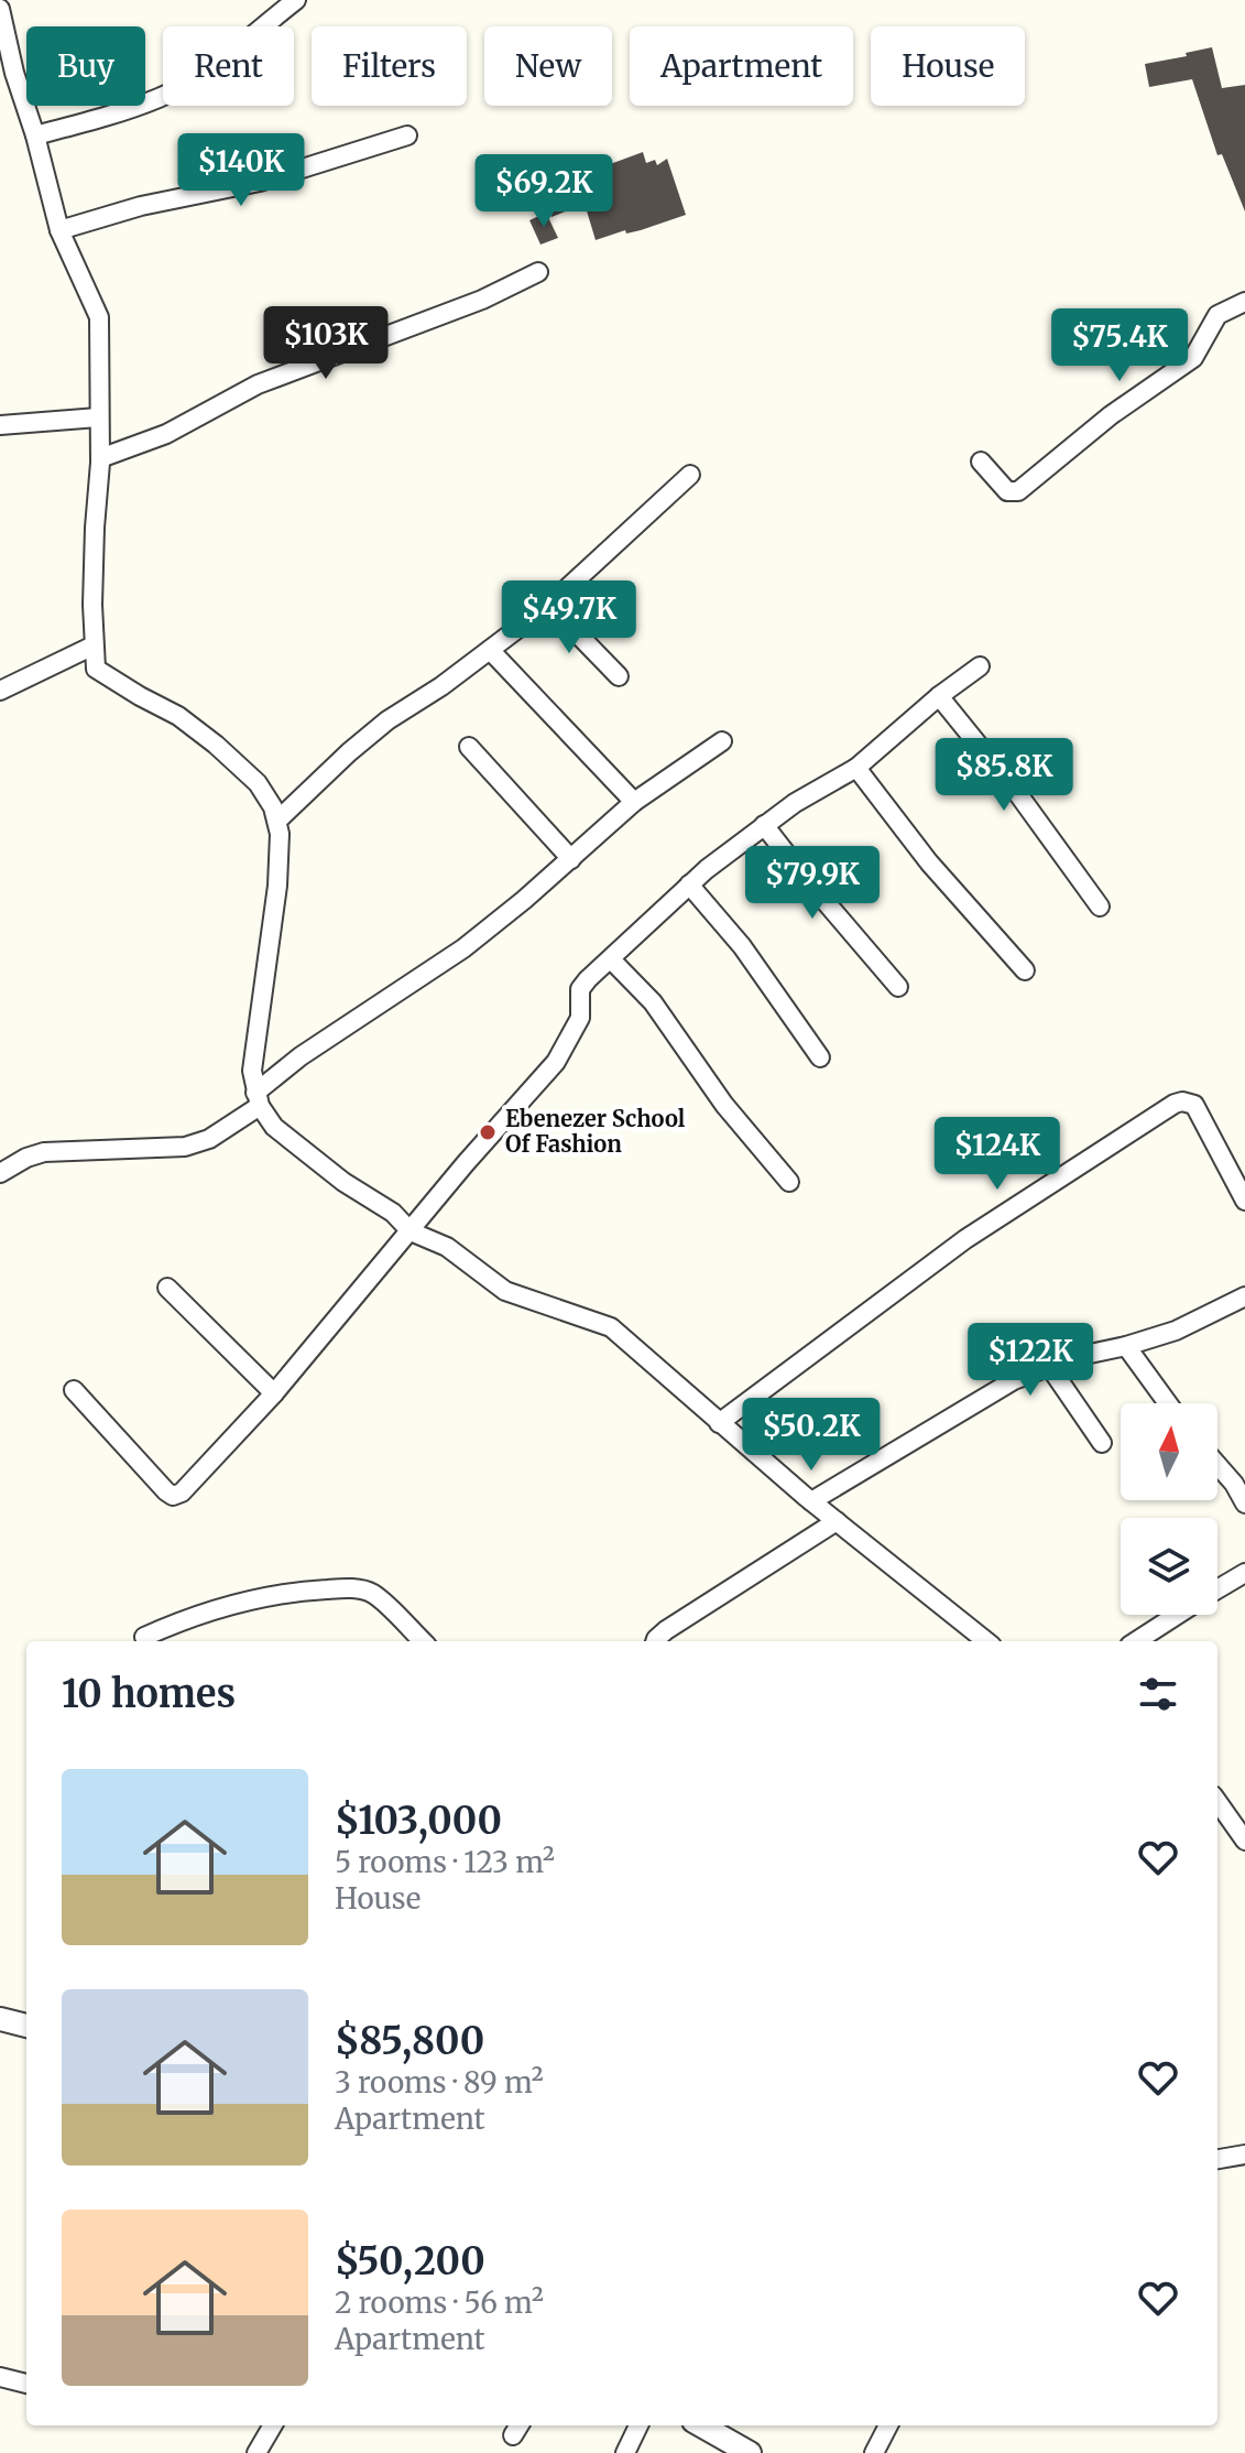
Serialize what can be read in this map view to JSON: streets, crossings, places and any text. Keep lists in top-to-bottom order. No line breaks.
{"places":["Ebenezer School Of Fashion"],"north":"top","page":{"chip":["Buy","Rent","Filters","New","Apartment","House"],"price":["$140K","$69.2K","$103K","$75.4K","$49.7K","$85.8K","$79.9K","$124K","$122K","$50.2K"],"heading":"10 homes","list":[{"name":"$103,000","note":"5 rooms · 123 m² · House"},{"name":"$85,800","note":"3 rooms · 89 m² · Apartment"},{"name":"$50,200","note":"2 rooms · 56 m² · Apartment"}]}}
